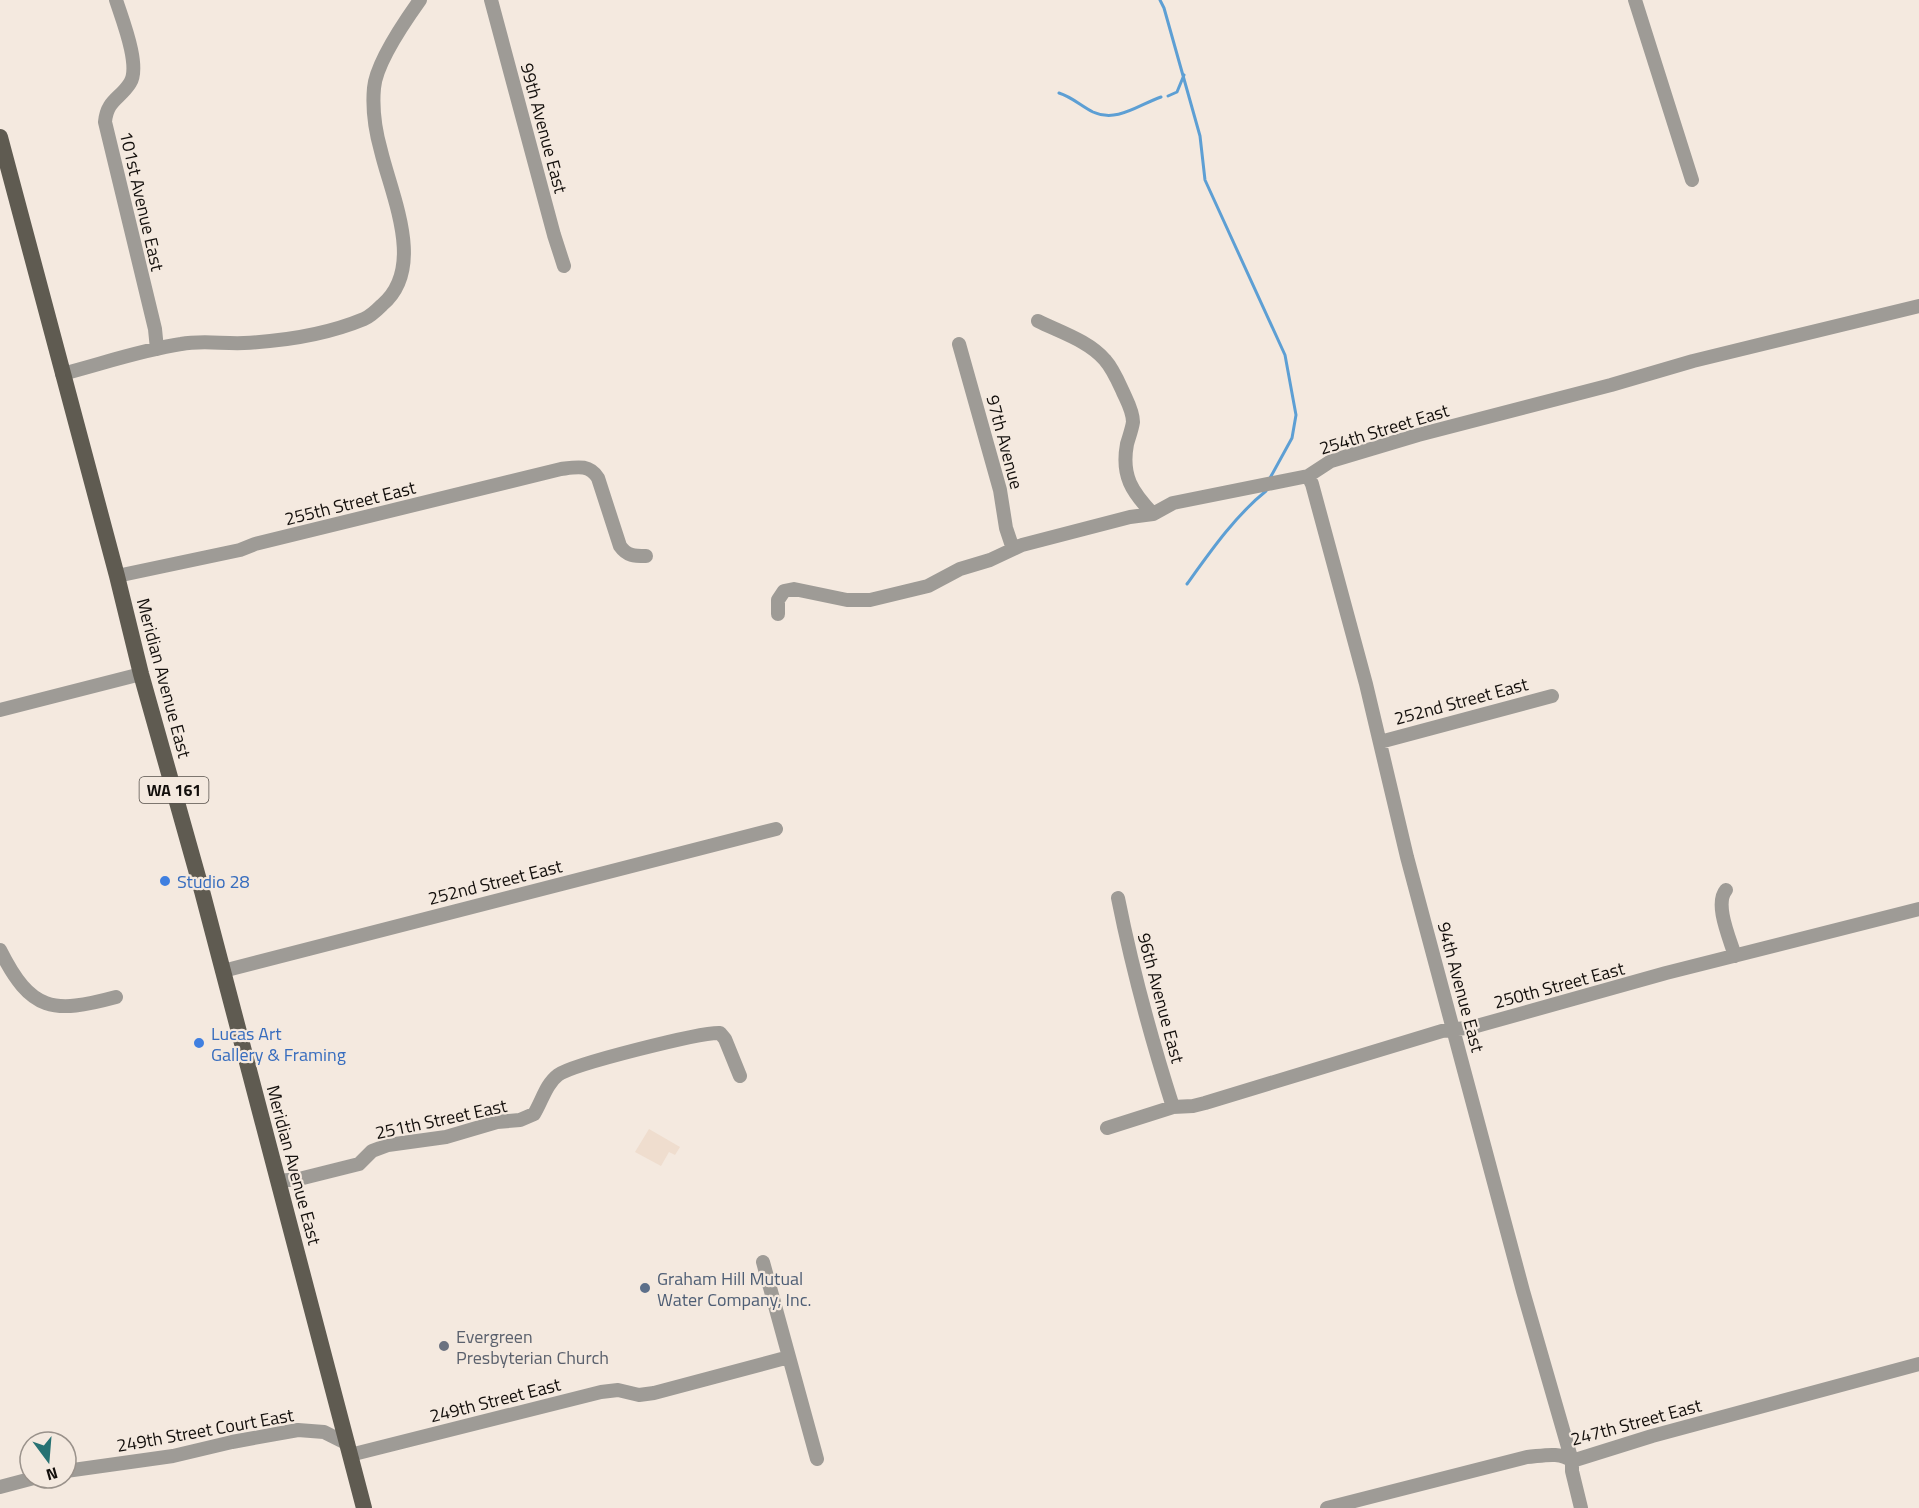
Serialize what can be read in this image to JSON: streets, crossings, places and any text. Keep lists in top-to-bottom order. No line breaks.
{"streets":{"main road":["Meridian Avenue East","WA 161"],"street":["99th Avenue East","101st Avenue East","254th Street East","97th Avenue","255th Street East","252nd Street East","250th Street East","94th Avenue East","96th Avenue East","251th Street East","249th Street East","247th Street East","249th Street Court East"]},"crossings":[["254th Street East","97th Avenue"],["254th Street East","94th Avenue East"],["255th Street East","Meridian Avenue East"],["Meridian Avenue East","252nd Street East"],["Meridian Avenue East","251th Street East"],["Meridian Avenue East","249th Street East"],["Meridian Avenue East","249th Street Court East"],["252nd Street East","94th Avenue East"],["250th Street East","94th Avenue East"],["250th Street East","96th Avenue East"],["94th Avenue East","247th Street East"],["249th Street East","249th Street Court East"]],"places":["Studio 28","Lucas Art Gallery & Framing","Graham Hill Mutual Water Company, Inc.","Evergreen Presbyterian Church"],"north":"bottom"}
